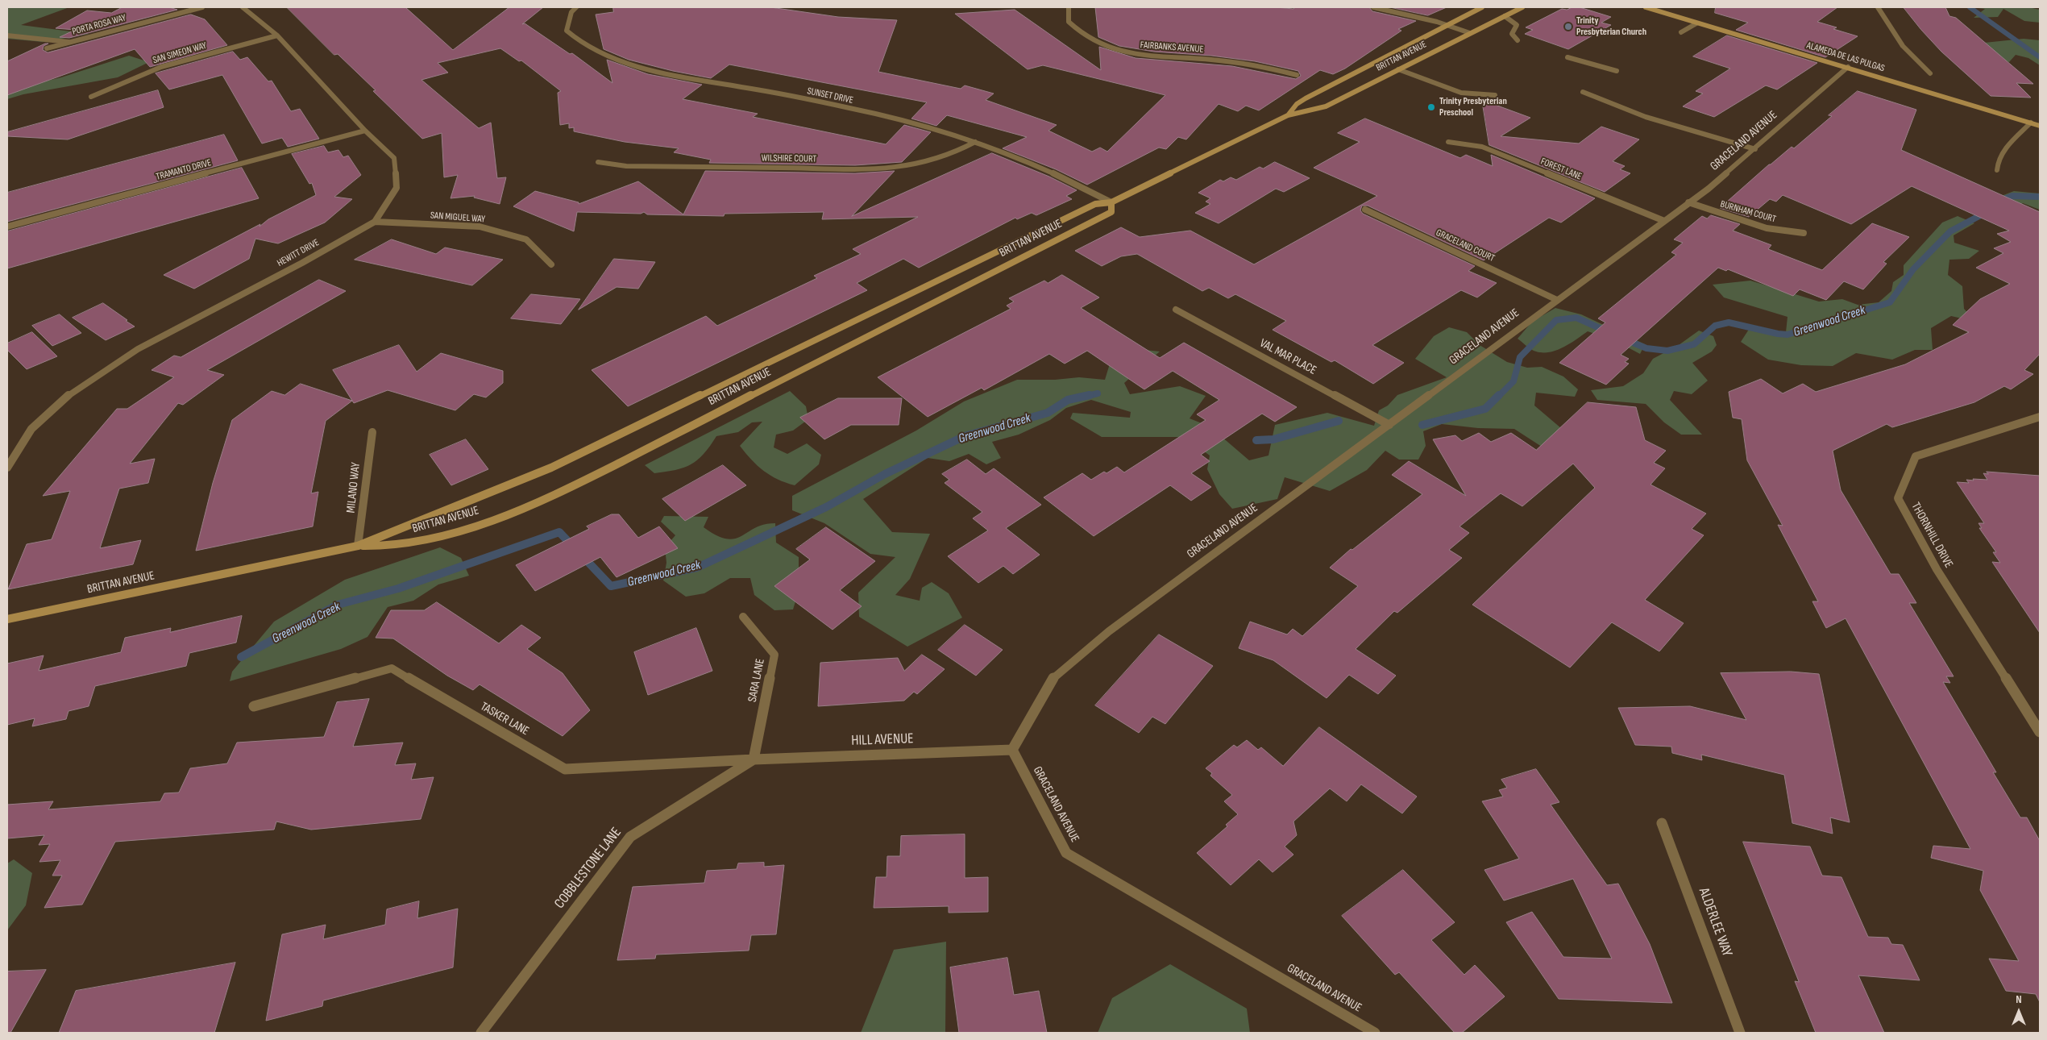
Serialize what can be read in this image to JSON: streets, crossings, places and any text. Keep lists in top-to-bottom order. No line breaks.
{"streets":{"main road":["BRITTAN AVENUE","ALAMEDA DE LAS PULGAS"],"street":["PORTA ROSA WAY","FAIRBANKS AVENUE","SAN SIMEON WAY","SUNSET DRIVE","GRACELAND AVENUE","WILSHIRE COURT","FOREST LANE","TRAMANTO DRIVE","BURNHAM COURT","SAN MIGUEL WAY","GRACELAND COURT","HEWITT DRIVE","VAL MAR PLACE","MILANO WAY","THORNHILL DRIVE","SARA LANE","TASKER LANE","HILL AVENUE","COBBLESTONE LANE","ALDERLEE WAY"]},"crossings":[["SAN SIMEON WAY","HEWITT DRIVE"],["BRITTAN AVENUE","SUNSET DRIVE"],["BRITTAN AVENUE","MILANO WAY"],["ALAMEDA DE LAS PULGAS","GRACELAND AVENUE"],["SUNSET DRIVE","WILSHIRE COURT"],["GRACELAND AVENUE","FOREST LANE"],["GRACELAND AVENUE","BURNHAM COURT"],["GRACELAND AVENUE","GRACELAND COURT"],["GRACELAND AVENUE","VAL MAR PLACE"],["GRACELAND AVENUE","HILL AVENUE"],["TRAMANTO DRIVE","HEWITT DRIVE"],["SAN MIGUEL WAY","HEWITT DRIVE"],["SARA LANE","TASKER LANE"],["SARA LANE","HILL AVENUE"],["SARA LANE","COBBLESTONE LANE"],["TASKER LANE","HILL AVENUE"],["TASKER LANE","COBBLESTONE LANE"],["HILL AVENUE","COBBLESTONE LANE"]],"water":["Greenwood Creek"],"places":["Trinity Presbyterian Church","Trinity Presbyterian Preschool"],"north":"top"}
